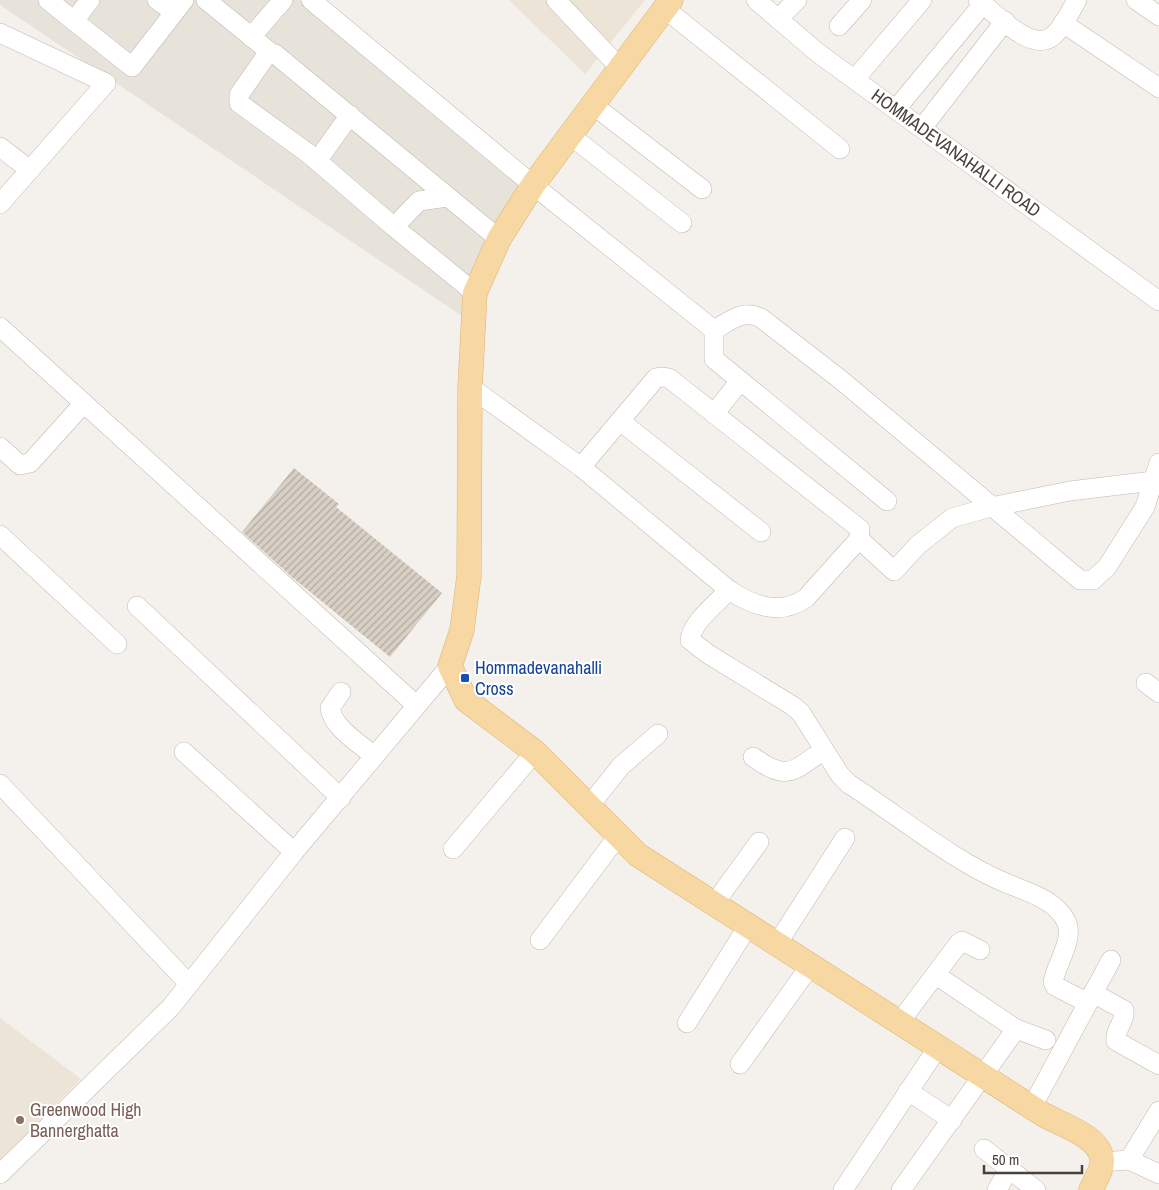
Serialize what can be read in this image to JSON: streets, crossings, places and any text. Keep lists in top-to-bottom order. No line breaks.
{"streets":{"street":["HOMMADEVANAHALLI ROAD"]},"places":{"transit":["Hommadevanahalli Cross"],"other":["Greenwood High Bannerghatta"]},"scale_bar":"50 m"}
